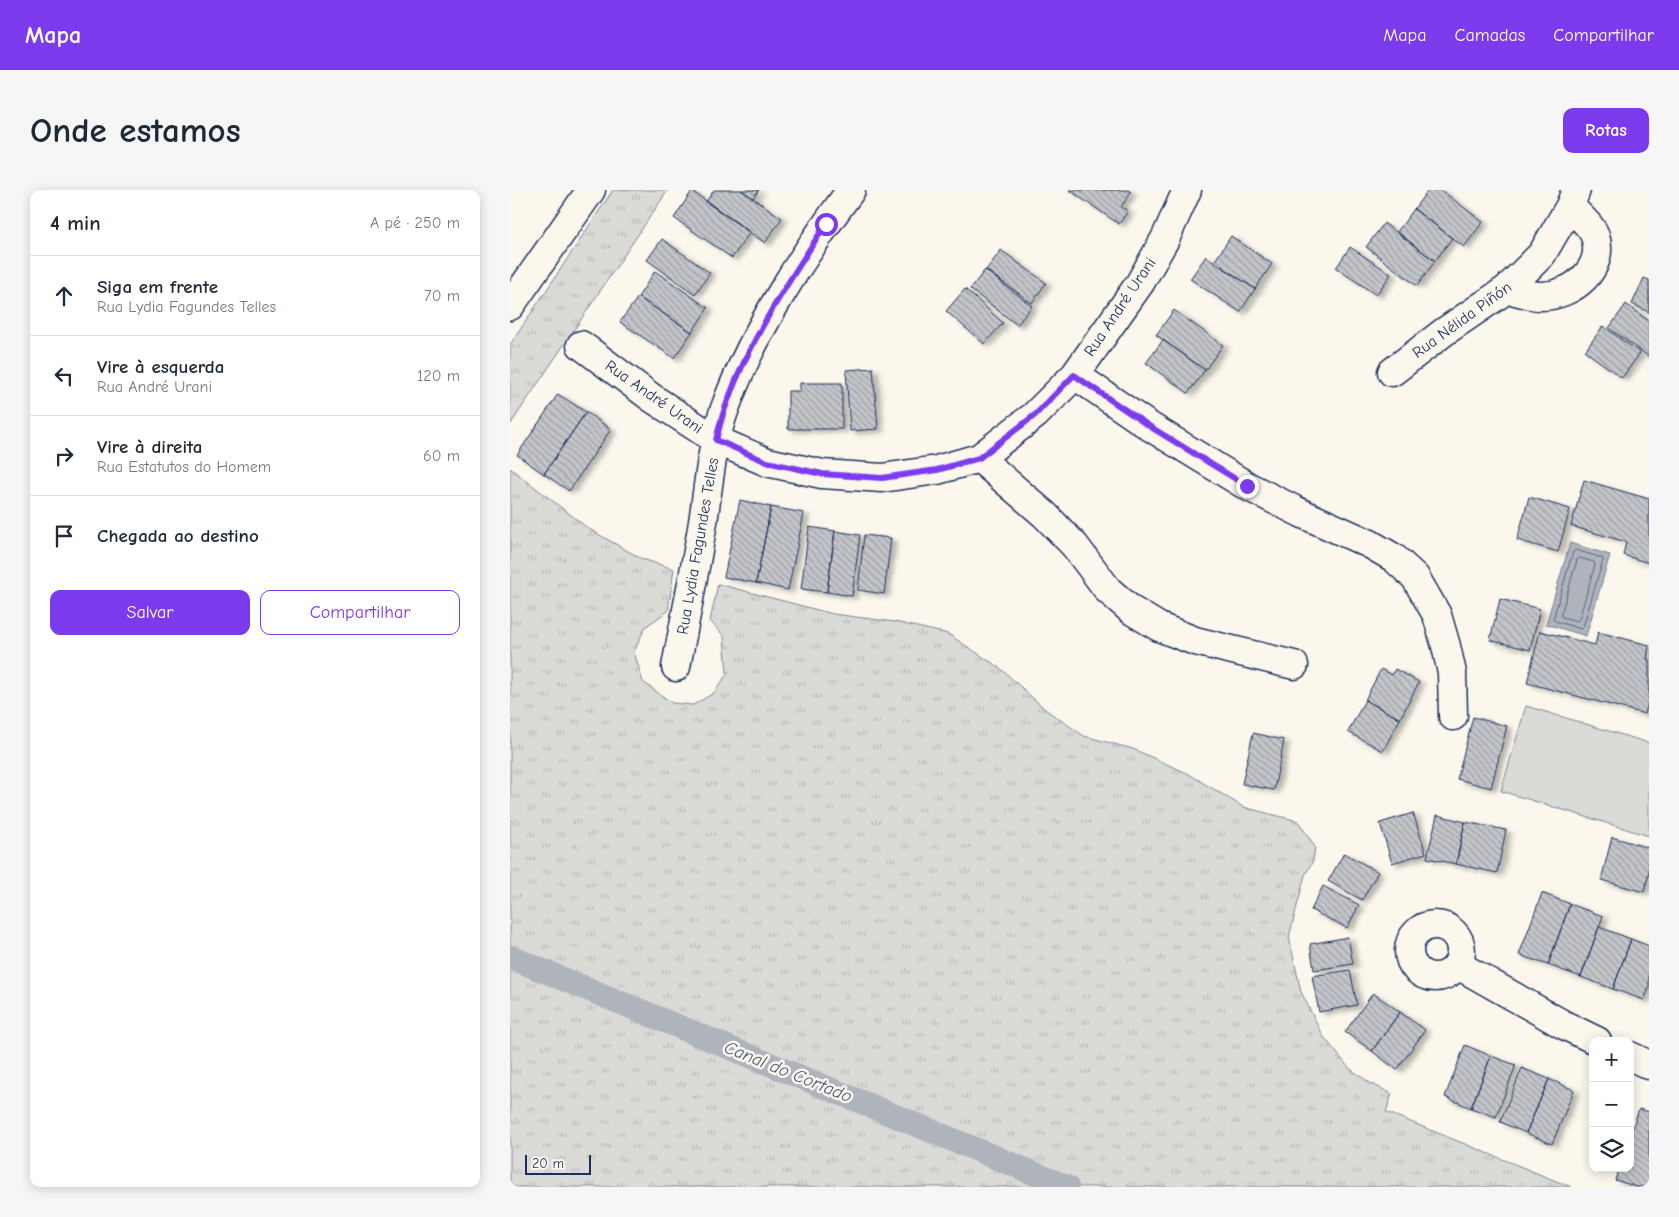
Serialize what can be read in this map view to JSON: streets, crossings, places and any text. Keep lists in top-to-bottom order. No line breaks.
{"streets":{"street":["Rua André Urani","Rua Nélida Piñón","Rua Lydia Fagundes Telles"]},"crossings":[["Rua André Urani","Rua Lydia Fagundes Telles"]],"water":["Canal do Cortado"],"scale_bar":"20 m","page":{"header":"Mapa","nav":["Mapa","Camadas","Compartilhar"],"buttons":["Rotas",["Salvar","Compartilhar"]],"title":"Onde estamos","heading":["4 min","A pé · 250 m"],"list":[["Siga em frente","Rua Lydia Fagundes Telles","70 m"],["Vire à esquerda","Rua André Urani","120 m"],["Vire à direita","Rua Estatutos do Homem","60 m"],"Chegada ao destino"],"map_buttons":["+","−"],"scale":"20 m"}}
